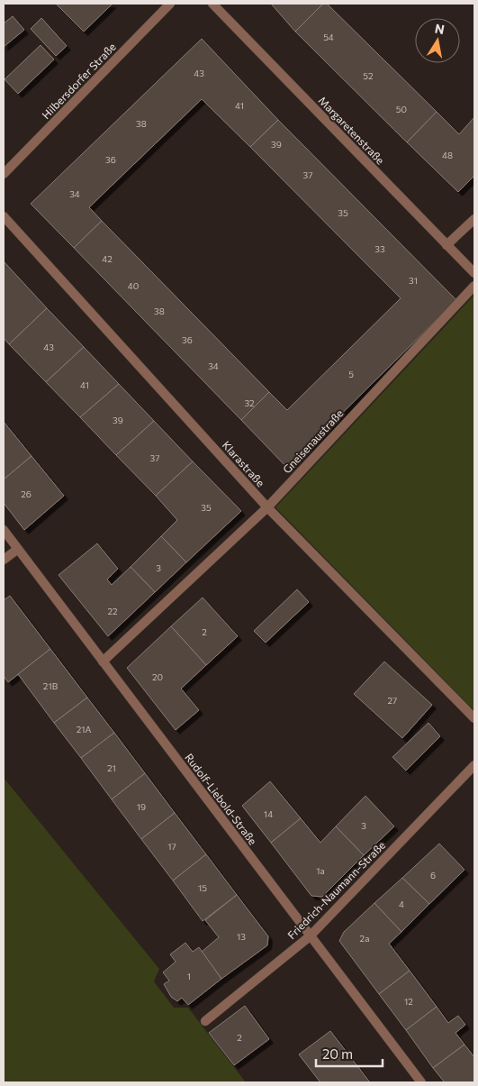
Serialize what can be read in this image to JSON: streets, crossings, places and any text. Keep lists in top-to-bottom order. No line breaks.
{"streets":{"street":["Hilbersdorfer Straße","Margaretenstraße","Gneisenaustraße","Klarastraße","Rudolf-Liebold-Straße","Friedrich-Naumann-Straße"]},"crossings":[["Gneisenaustraße","Klarastraße"],["Gneisenaustraße","Rudolf-Liebold-Straße"],["Rudolf-Liebold-Straße","Friedrich-Naumann-Straße"]],"house_numbers":["54","43","52","41","50","38","39","48","36","37","34","35","33","42","31","40","38","36","43","34","5","41","32","39","37","26","35","3","22","2","20","21B","27","21A","21","19","14","3","17","1a","6","15","4","13","2a","1","12","2"],"scale_bar":"20 m","north":"top"}
